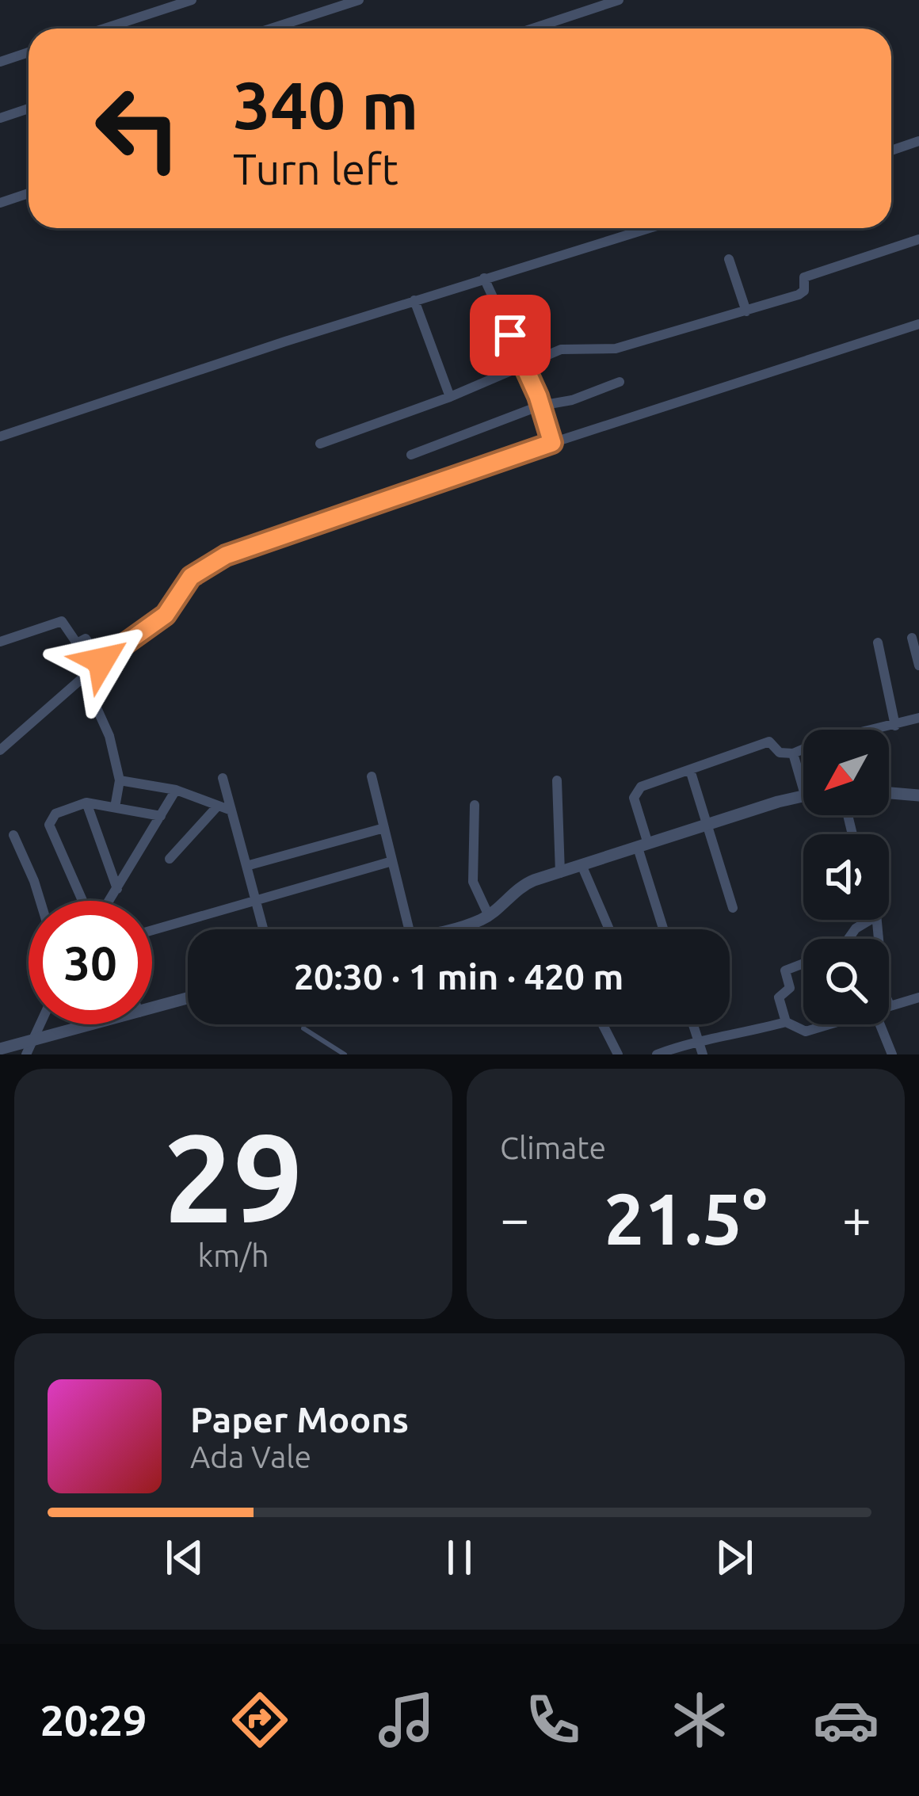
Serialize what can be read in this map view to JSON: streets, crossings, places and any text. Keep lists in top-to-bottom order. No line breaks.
{"north":"bottom left","page":{"turn":["340 m","Turn left"],"limit":"30","trip":"20:30 · 1 min · 420 m","tile":[["29","km/h"],"Climate"],"heat":["−","21.5°","+"],"song":["Paper Moons","Ada Vale"],"tabs":"20:29"}}
